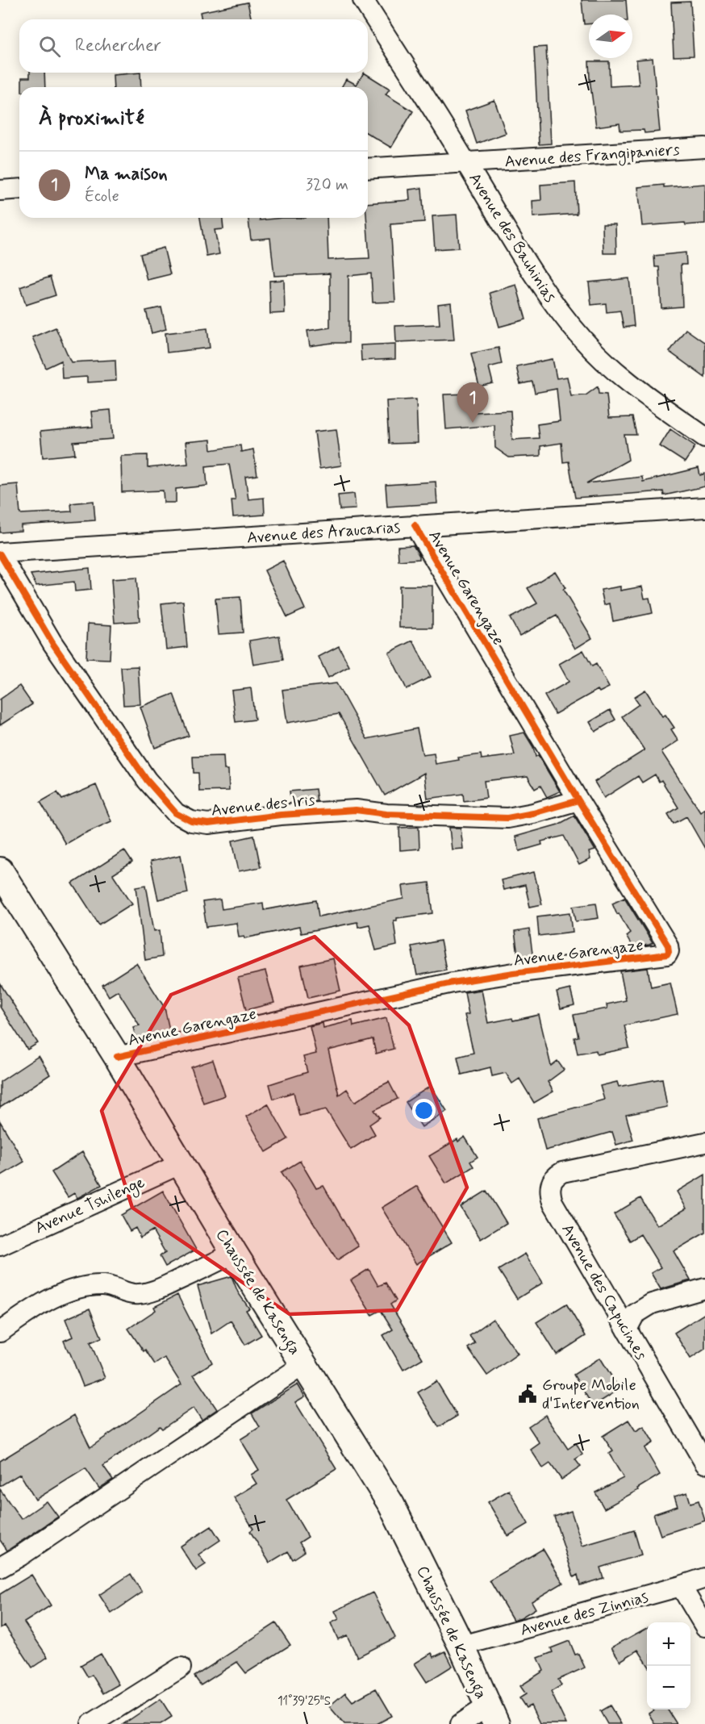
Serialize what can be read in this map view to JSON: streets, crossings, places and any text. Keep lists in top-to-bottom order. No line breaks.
{"streets":{"main road":["Chaussée de Kasenga"],"street":["Avenue des Frangipaniers","Avenue des Bauhinias","Avenue des Araucarias","Avenue Garengaze","Avenue des Iris","Avenue Tshilenge","Avenue des Capucines","Avenue des Zinnias"]},"crossings":[["Avenue des Frangipaniers","Avenue des Bauhinias"],["Avenue des Araucarias","Avenue Garengaze"],["Avenue des Araucarias","Avenue des Iris"],["Avenue Garengaze","Avenue des Iris"],["Avenue Garengaze","Chaussée de Kasenga"],["Avenue Tshilenge","Chaussée de Kasenga"],["Chaussée de Kasenga","Avenue des Zinnias"]],"places":{"public building":["Groupe Mobile d'Intervention"]},"north":"right","page":{"search":"Rechercher","heading":"À proximité","list":[{"mark":"1","name":"Ma maison","note":"École","value":"320 m"}],"pins":"1","map_buttons":["+","−"]},"coordinates":["11°39'25\"S"]}
